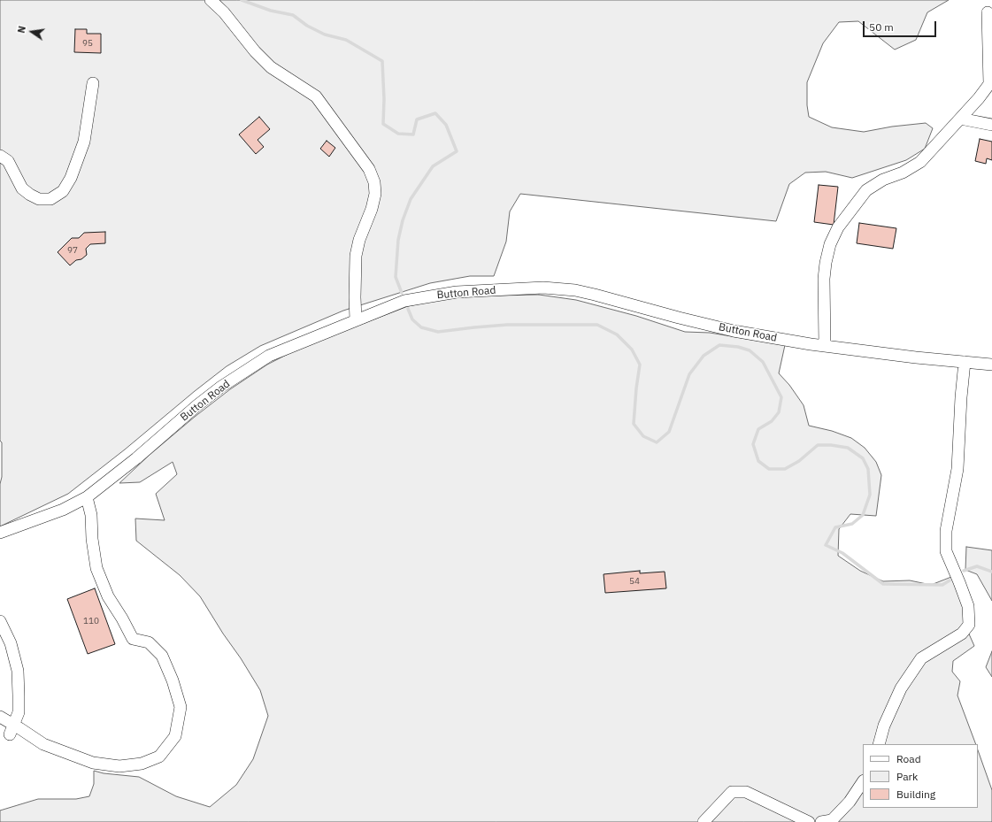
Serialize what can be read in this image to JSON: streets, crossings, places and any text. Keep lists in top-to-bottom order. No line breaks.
{"streets":{"street":["Button Road"]},"house_numbers":["95","97","54","110"],"legend":["Road","Park","Building"],"scale_bar":"50 m","north":"left"}
